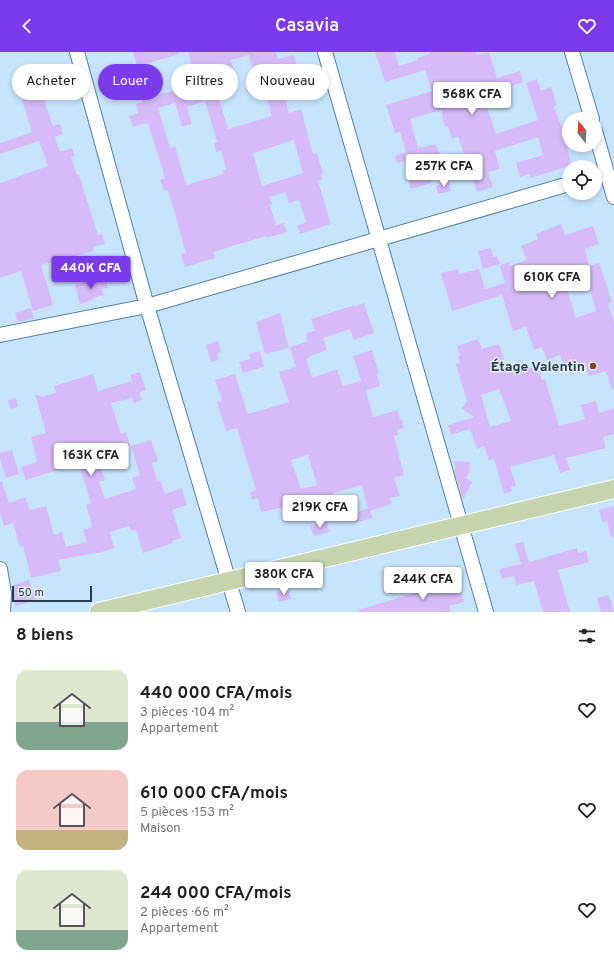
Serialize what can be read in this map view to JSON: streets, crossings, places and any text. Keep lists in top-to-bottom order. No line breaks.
{"places":["Étage Valentin"],"scale_bar":"50 m","north":"top","page":{"header":"Casavia","chip":["Acheter","Louer","Filtres","Nouveau"],"price":["568K CFA","257K CFA","440K CFA","610K CFA","163K CFA","219K CFA","380K CFA","244K CFA"],"scale":"50 m","heading":"8 biens","list":[{"name":"440 000 CFA/mois","note":"3 pièces · 104 m² · Appartement"},{"name":"610 000 CFA/mois","note":"5 pièces · 153 m² · Maison"},{"name":"244 000 CFA/mois","note":"2 pièces · 66 m² · Appartement"}]}}
